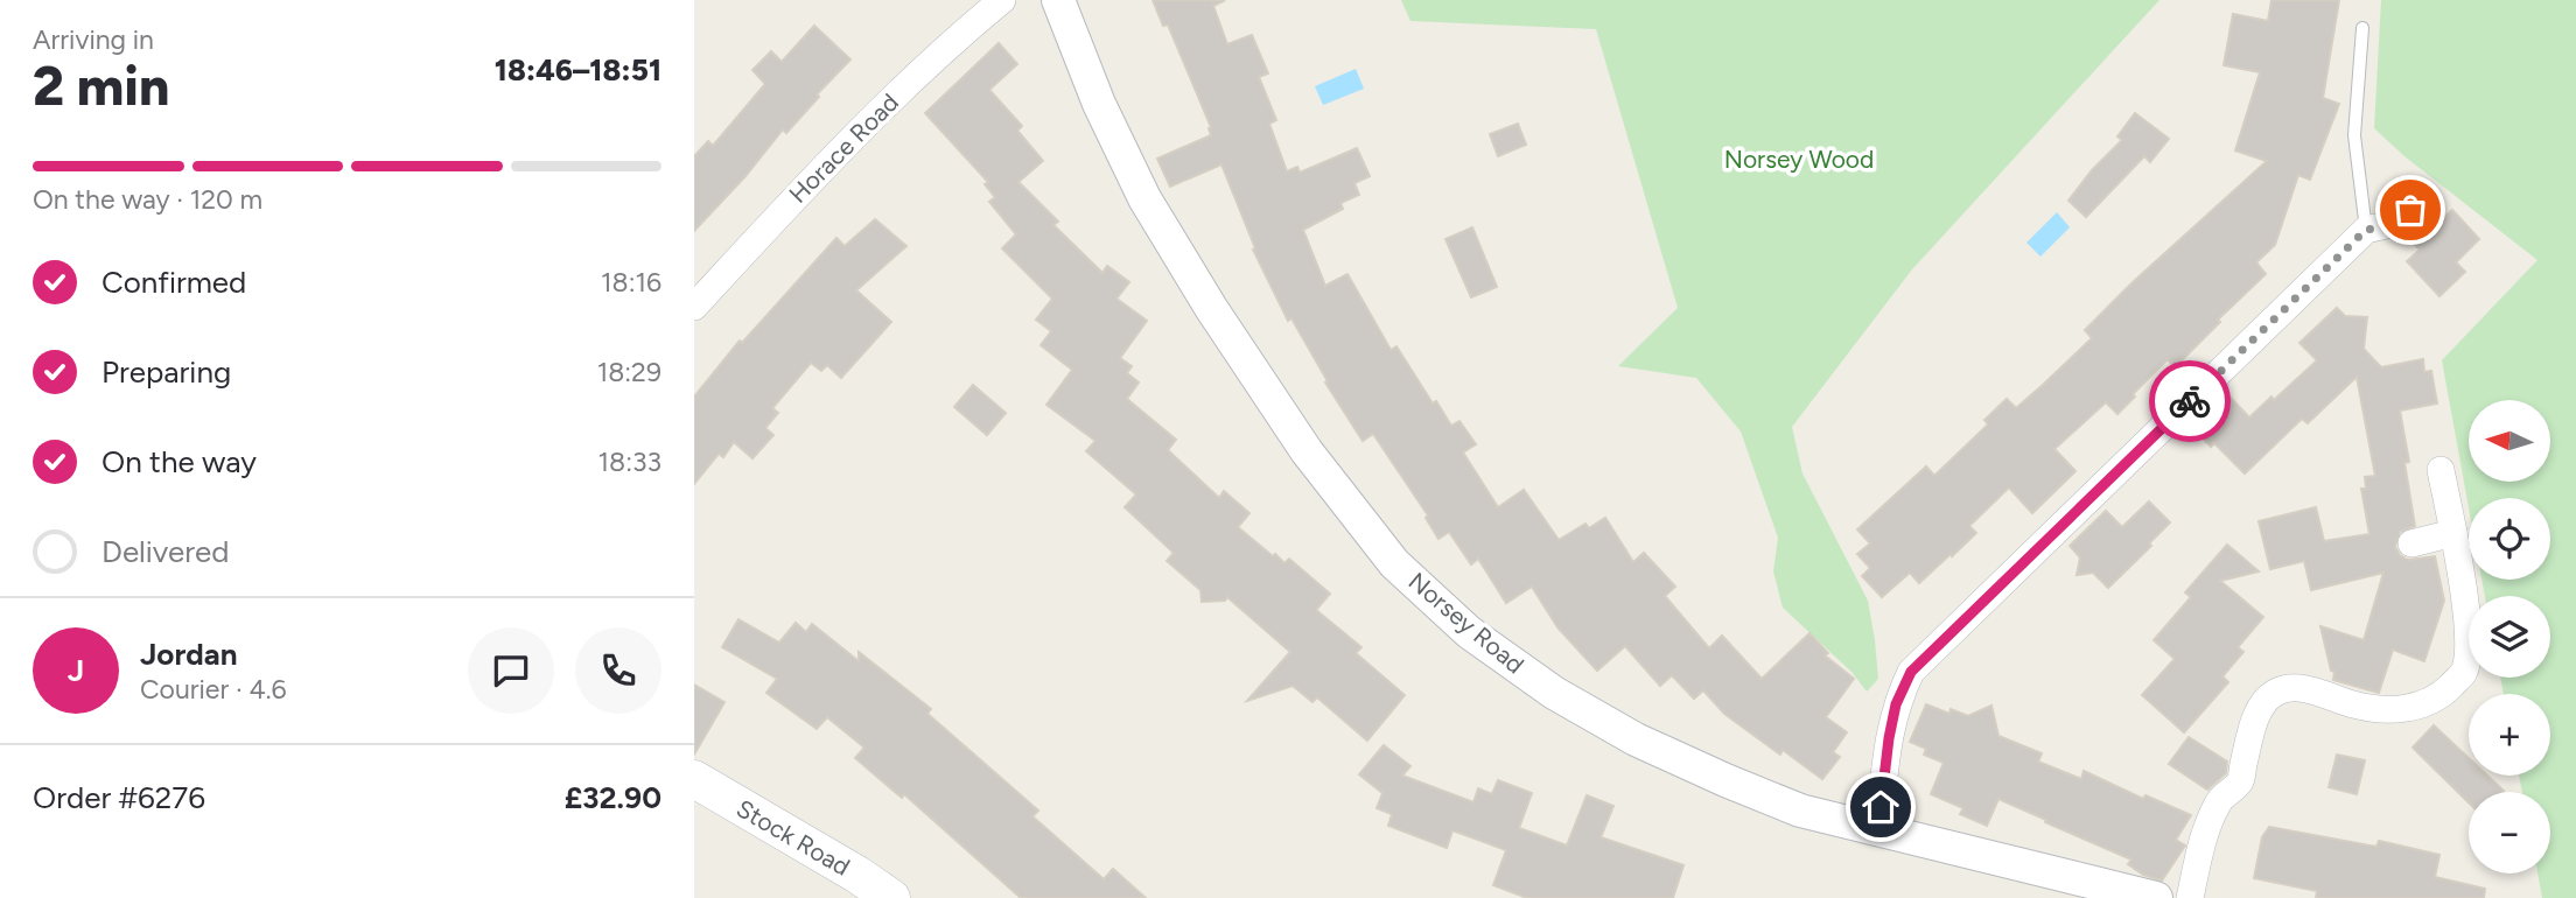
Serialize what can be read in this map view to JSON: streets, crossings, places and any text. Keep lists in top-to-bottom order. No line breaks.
{"streets":{"main road":["Stock Road"],"street":["Horace Road","Norsey Road"]},"parks":["Norsey Wood"],"north":"left","page":{"heading":["2 min","Arriving in","18:46–18:51"],"panel":["Jordan","Courier · 4.6","Order #6276","£32.90"],"bar":"On the way · 120 m","list":[["Confirmed","18:16"],["Preparing","18:29"],["On the way","18:33"],"Delivered"],"map_buttons":["+","−"],"round":"J"}}
